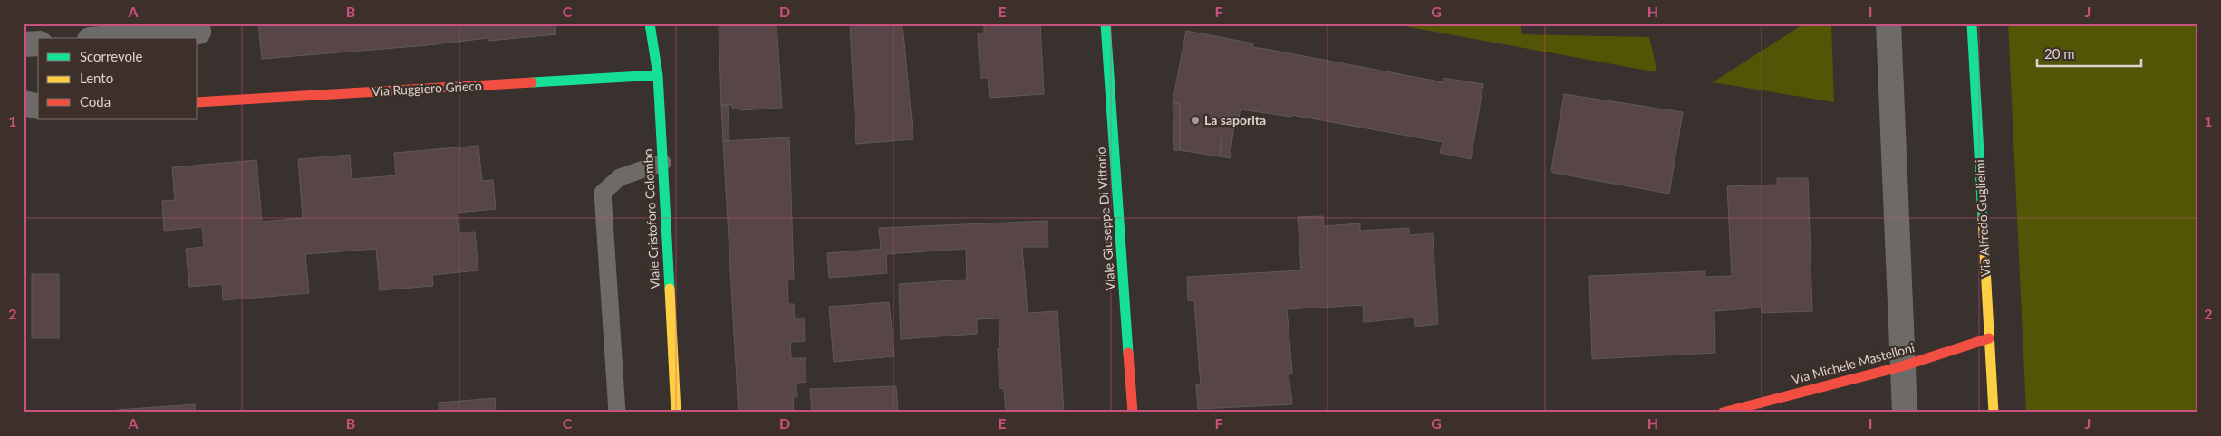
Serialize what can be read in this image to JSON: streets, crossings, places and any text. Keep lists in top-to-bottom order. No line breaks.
{"streets":{"street":["Via Ruggiero Grieco","Via Alfredo Guglielmi","Viale Cristoforo Colombo","Viale Giuseppe Di Vittorio","Via Michele Mastelloni"]},"crossings":[["Via Ruggiero Grieco","Viale Cristoforo Colombo"],["Via Alfredo Guglielmi","Via Michele Mastelloni"]],"places":["La saporita"],"legend":["Scorrevole","Lento","Coda"],"scale_bar":"20 m","grid":{"columns":["A","B","C","D","E","F","G","H","I","J"],"rows":["1","2"]}}
